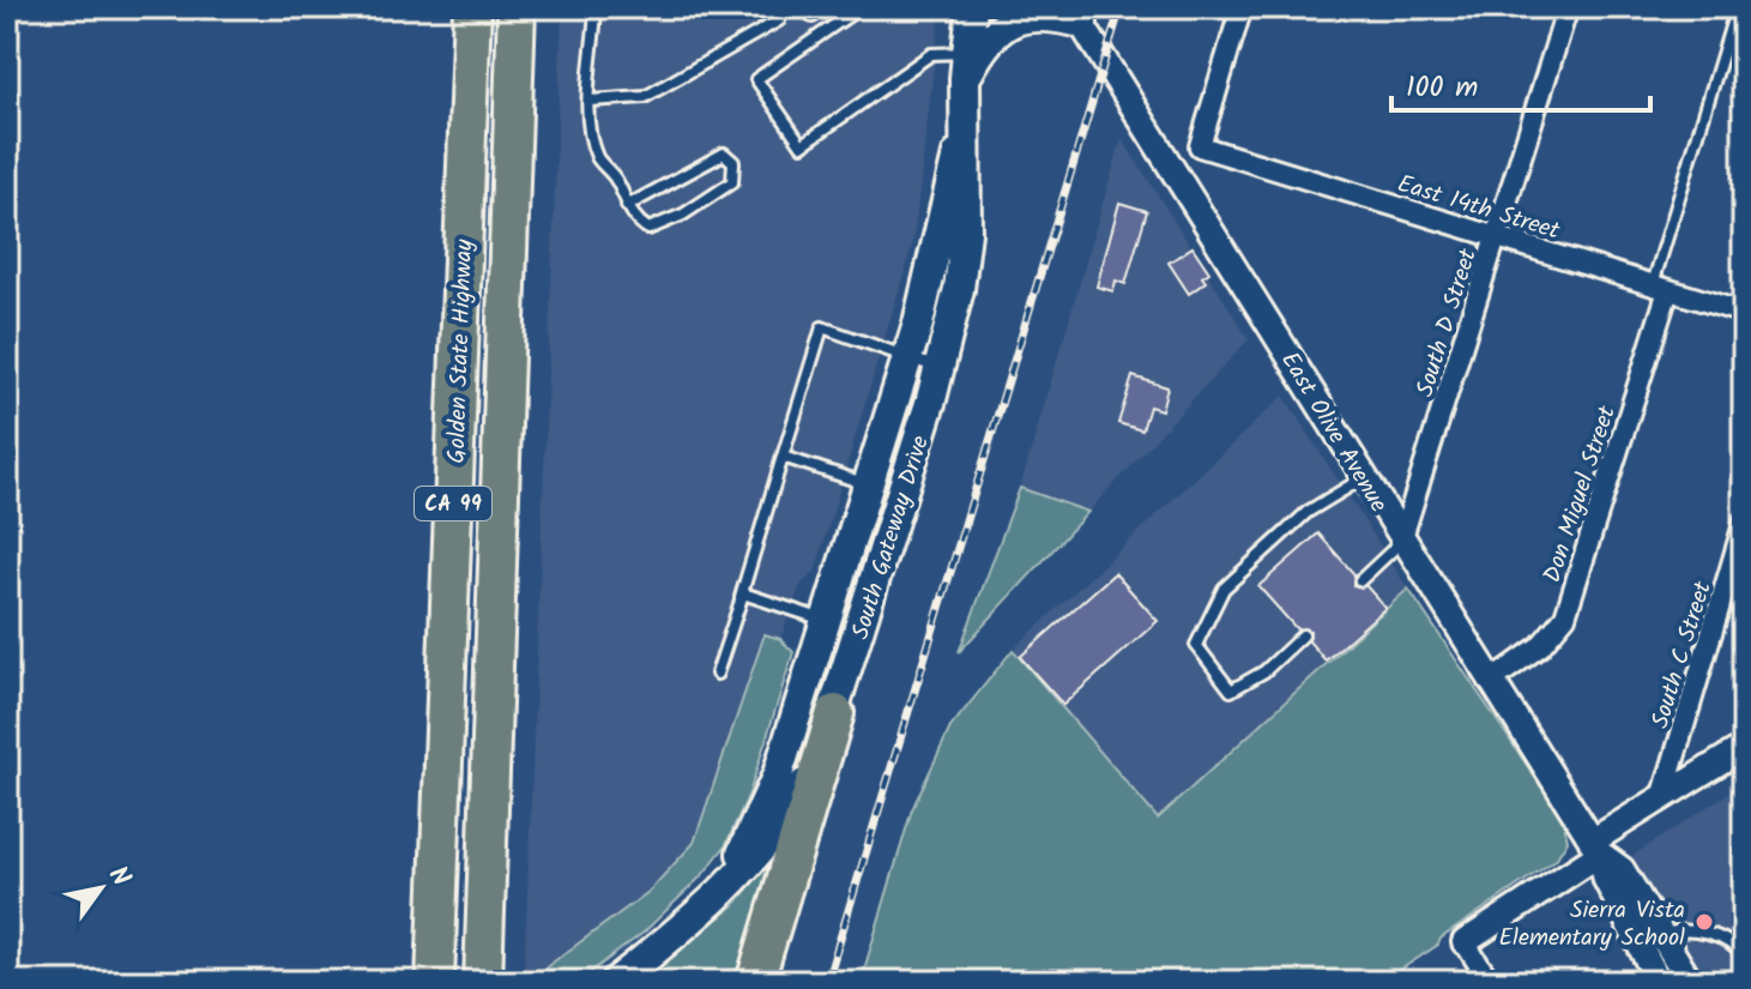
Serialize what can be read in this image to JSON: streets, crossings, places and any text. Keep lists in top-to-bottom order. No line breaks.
{"streets":{"highway":["Golden State Highway","CA 99"],"main road":["South Gateway Drive"],"street":["East 14th Street","South D Street","East Olive Avenue","Don Miguel Street","South C Street"]},"crossings":[["East 14th Street","South D Street"],["East 14th Street","Don Miguel Street"],["South D Street","East Olive Avenue"],["East Olive Avenue","Don Miguel Street"]],"places":["Sierra Vista Elementary School"],"scale_bar":"100 m","north":"top right"}
